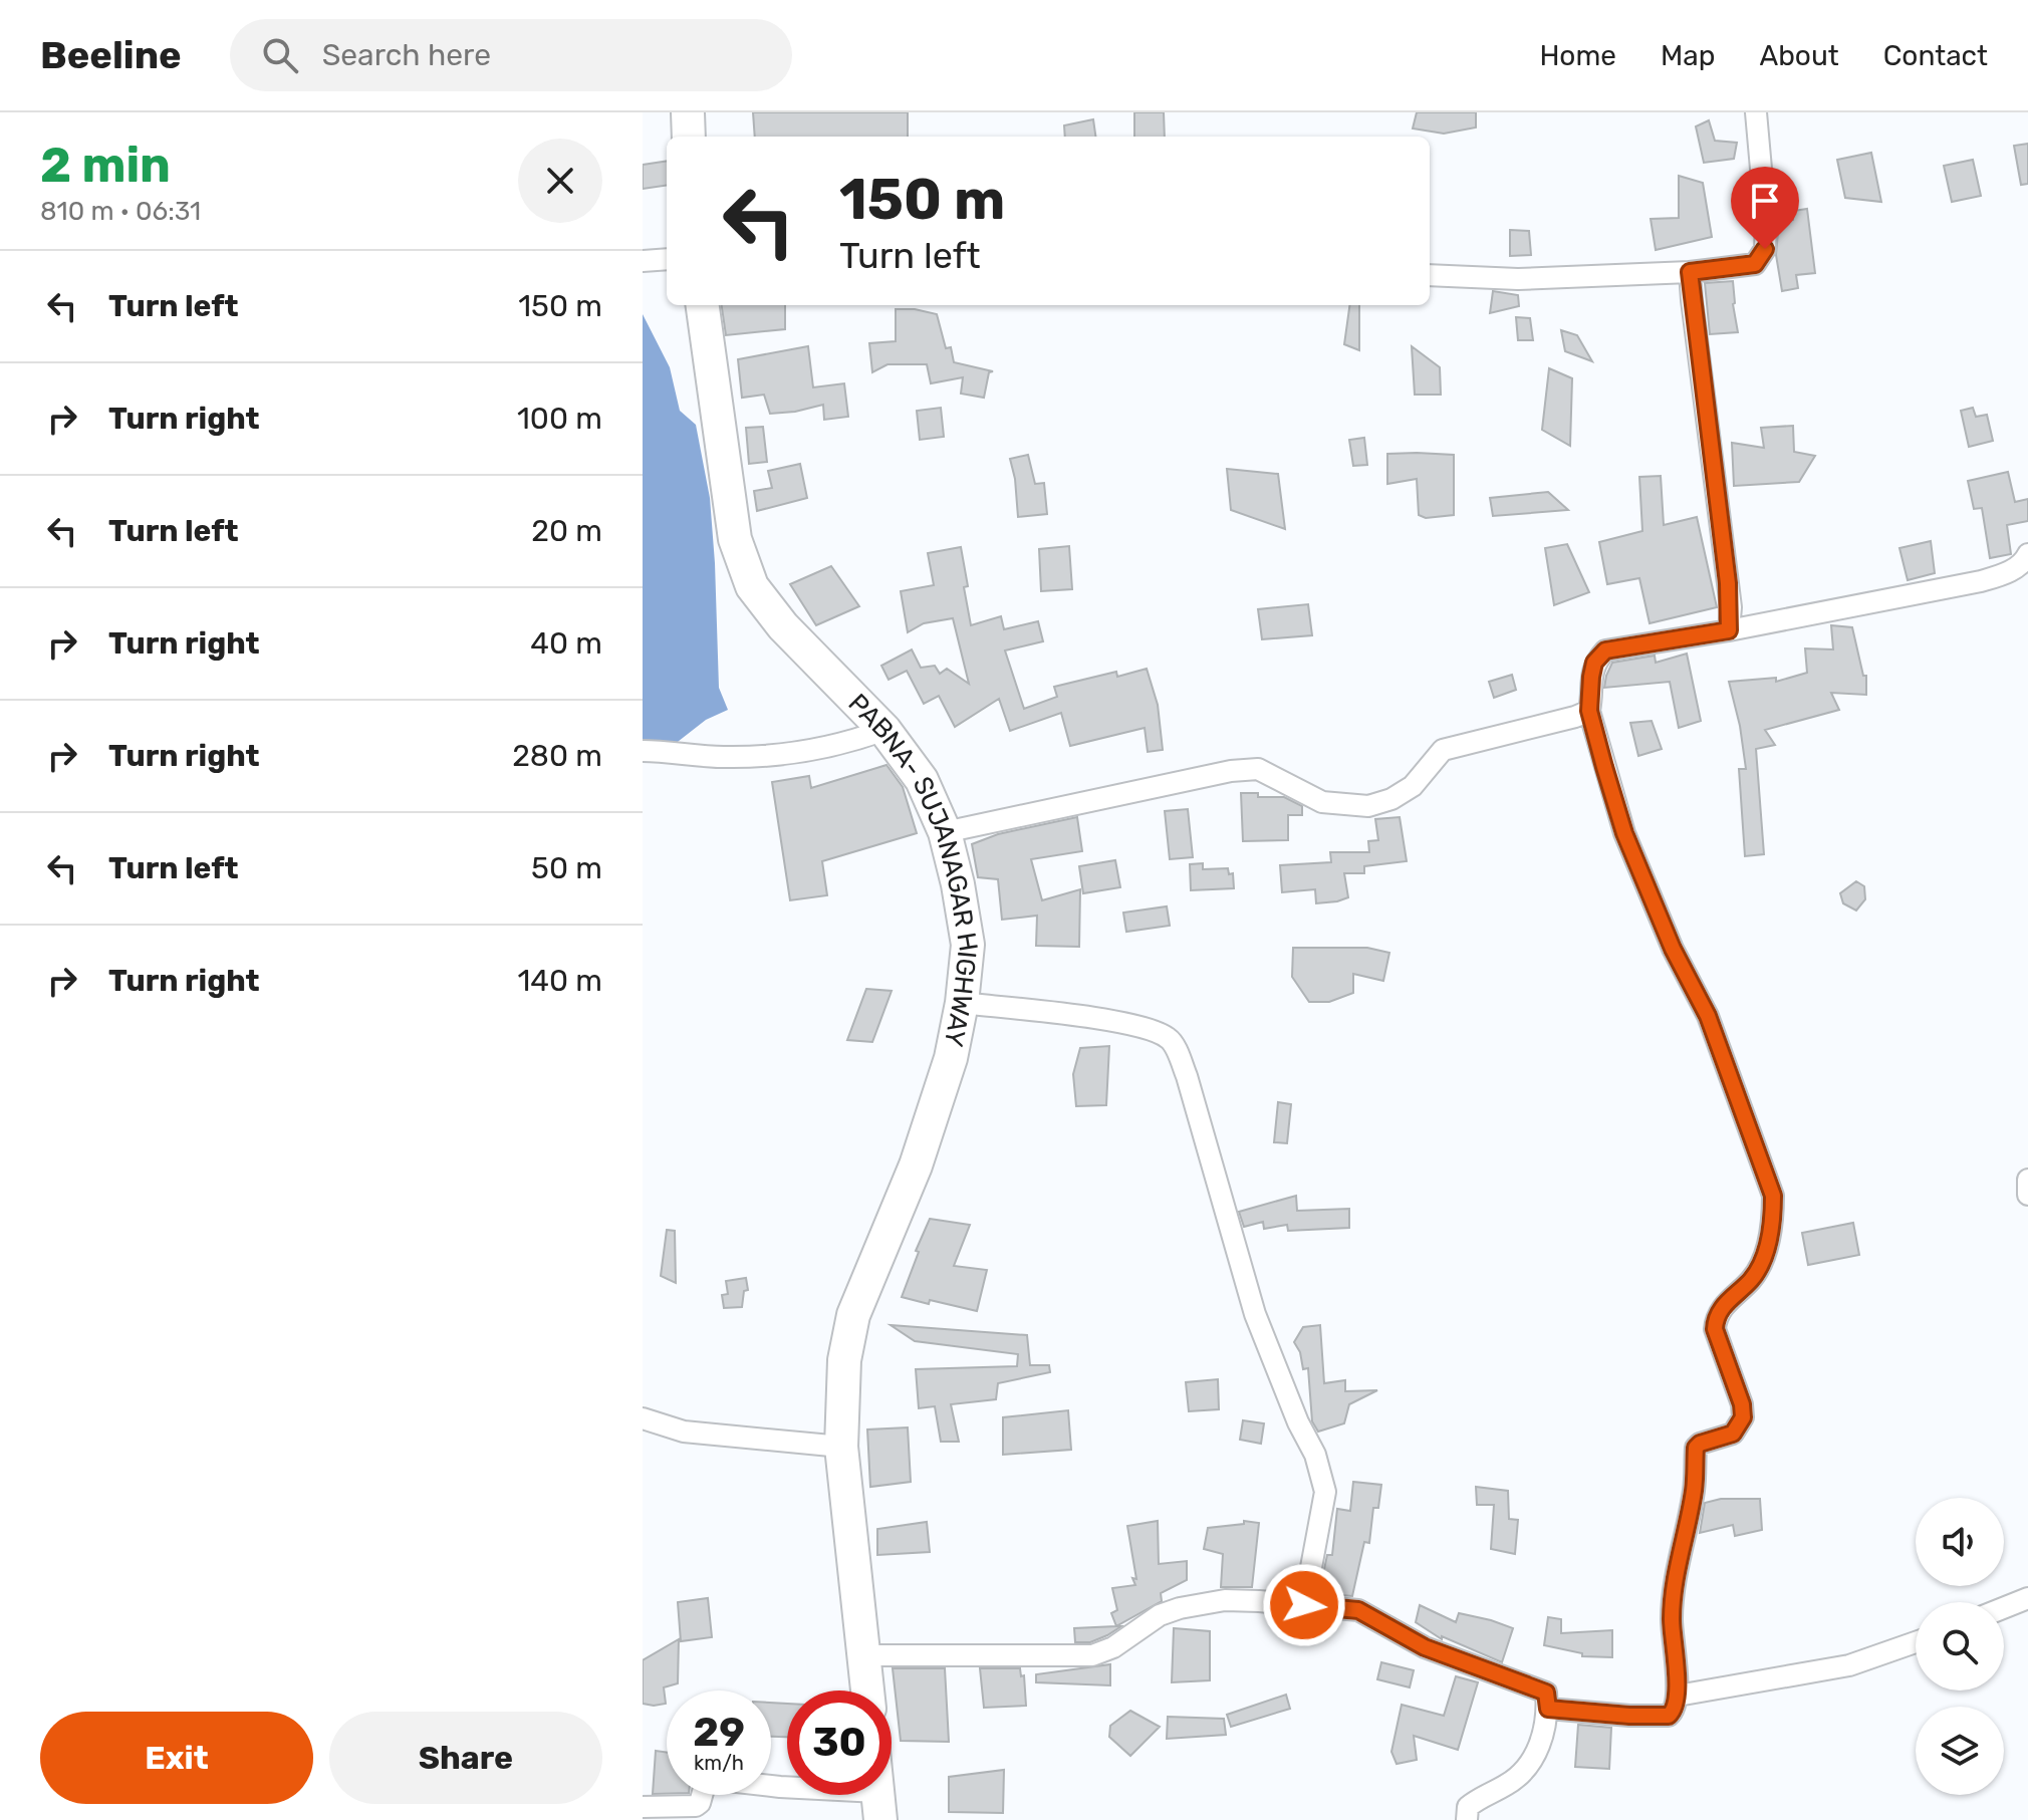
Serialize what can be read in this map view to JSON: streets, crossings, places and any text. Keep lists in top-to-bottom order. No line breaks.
{"streets":{"main road":["PABNA- SUJANAGAR HIGHWAY"]},"page":{"header":"Beeline","search":"Search here","nav":["Home","Map","About","Contact"],"heading":["2 min","810 m · 06:31"],"turn":["150 m","Turn left"],"list":[{"name":"Turn left","value":"150 m"},{"name":"Turn right","value":"100 m"},{"name":"Turn left","value":"20 m"},{"name":"Turn right","value":"40 m"},{"name":"Turn right","value":"280 m"},{"name":"Turn left","value":"50 m"},{"name":"Turn right","value":"140 m"}],"speed":"29 km/h","limit":"30","buttons":["Exit","Share"]}}
